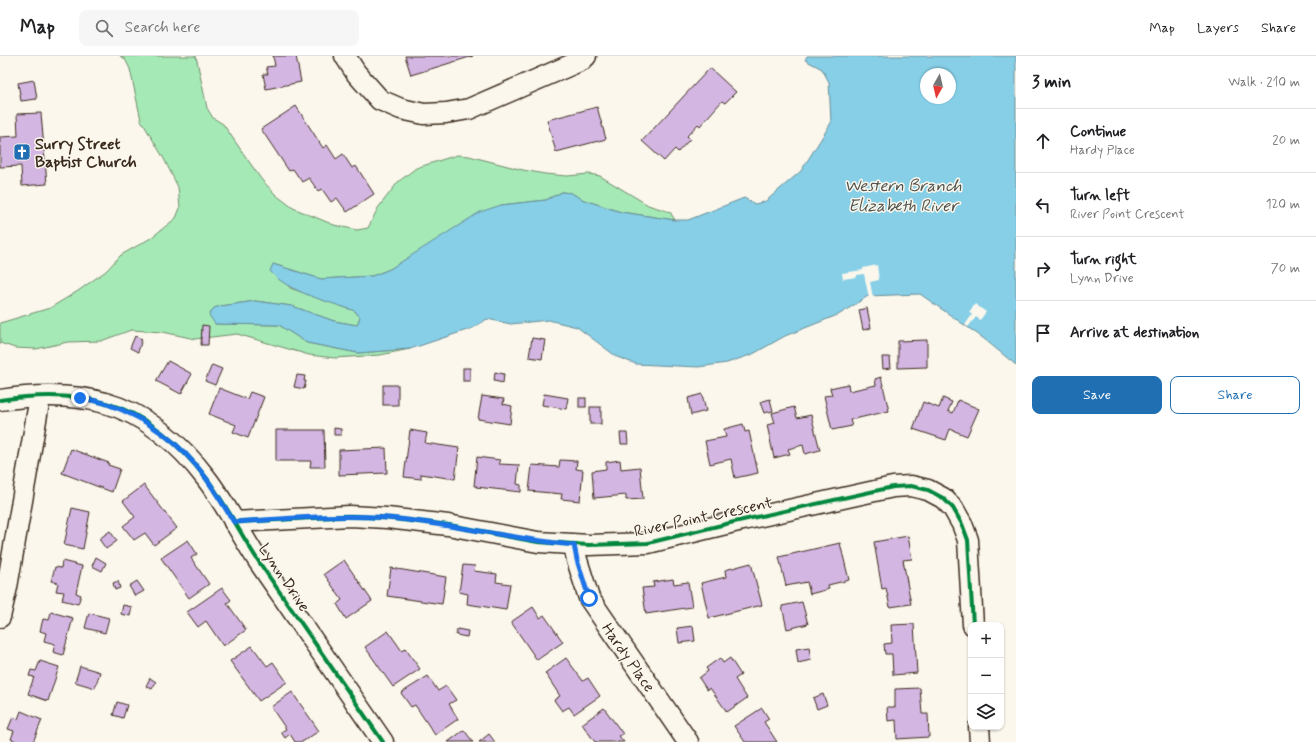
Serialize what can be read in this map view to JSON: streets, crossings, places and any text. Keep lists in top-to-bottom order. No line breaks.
{"streets":{"street":["River Point Crescent","Lynn Drive","Hardy Place"]},"crossings":[["River Point Crescent","Lynn Drive"],["River Point Crescent","Hardy Place"]],"water":["Western Branch Elizabeth River"],"places":{"church":["Surry Street Baptist Church"]},"north":"bottom","page":{"header":"Map","search":"Search here","nav":["Map","Layers","Share"],"heading":["3 min","Walk · 210 m"],"list":[["Continue","Hardy Place","20 m"],["Turn left","River Point Crescent","120 m"],["Turn right","Lynn Drive","70 m"],"Arrive at destination"],"buttons":["Save","Share"],"map_buttons":["+","−"]}}
